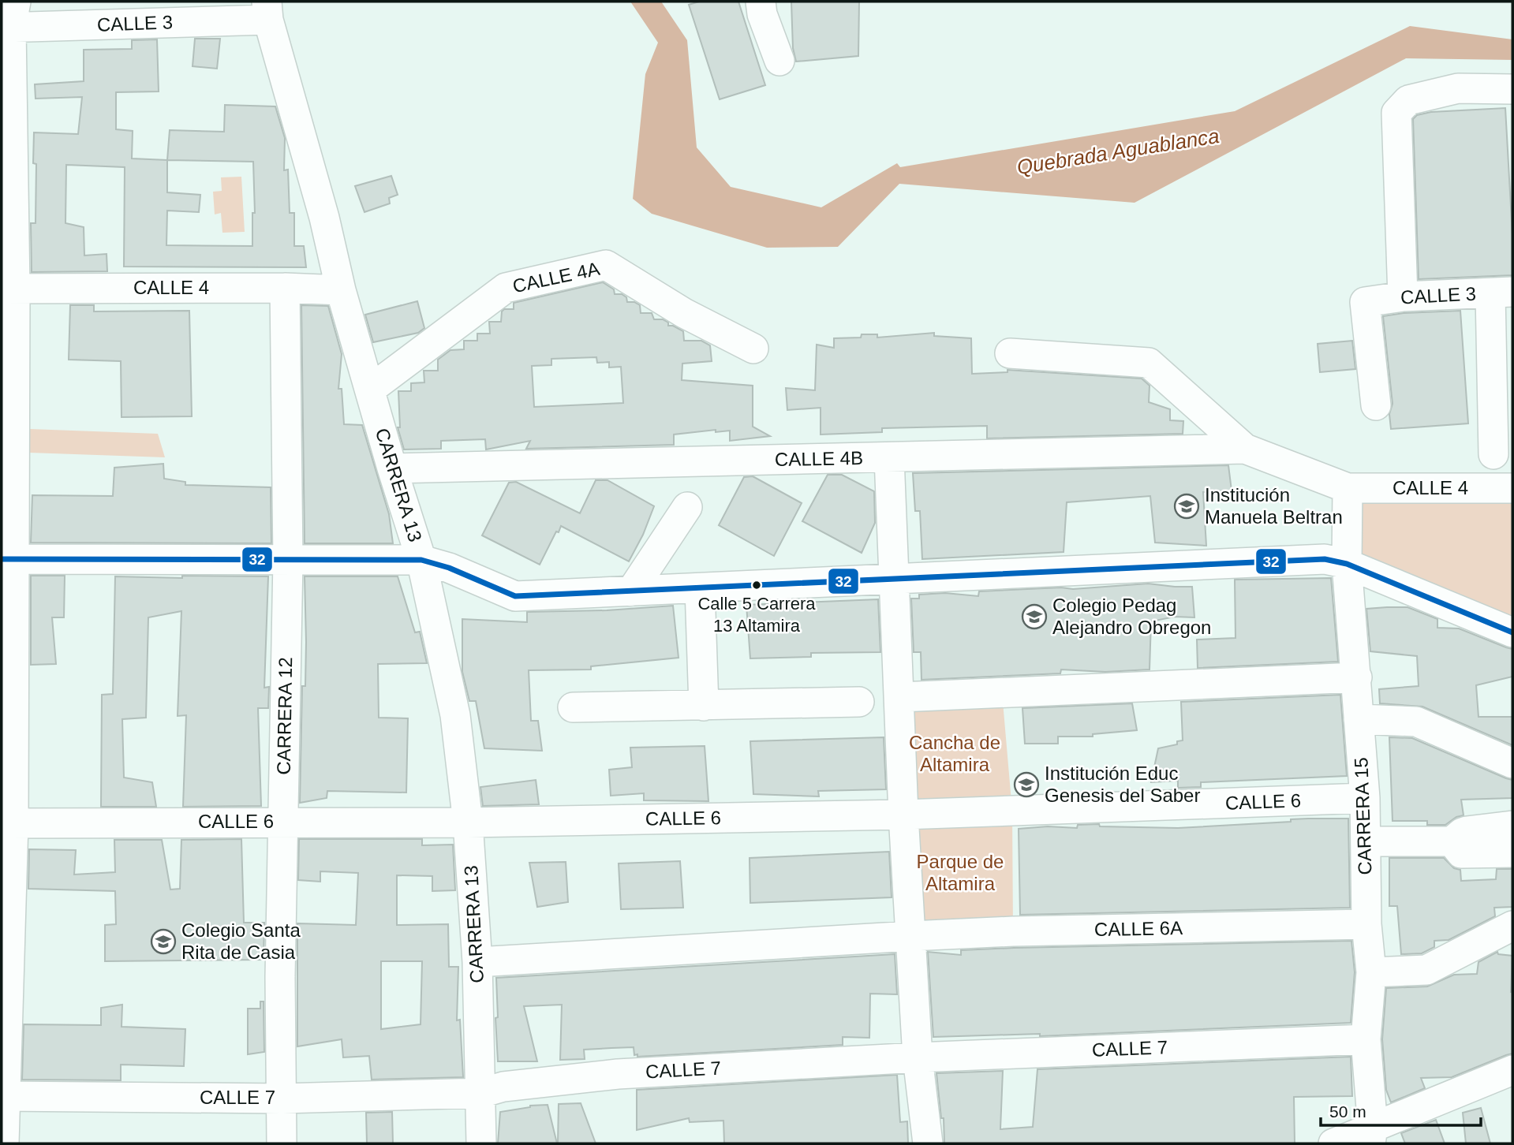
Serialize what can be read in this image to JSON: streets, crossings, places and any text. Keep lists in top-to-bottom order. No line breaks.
{"streets":{"street":["CALLE 3","CALLE 4A","CALLE 4","CALLE 4B","CARRERA 13","CARRERA 12","CALLE 6","CARRERA 15","CALLE 6A","CALLE 7"]},"crossings":[["CALLE 3","CARRERA 13"],["CALLE 4A","CARRERA 13"],["CALLE 4","CARRERA 13"],["CALLE 4","CARRERA 12"],["CALLE 4","CARRERA 15"],["CALLE 4B","CARRERA 13"],["CARRERA 13","CALLE 6"],["CARRERA 13","CALLE 7"],["CARRERA 12","CALLE 6"],["CARRERA 12","CALLE 7"],["CALLE 6","CARRERA 15"],["CARRERA 15","CALLE 6A"],["CARRERA 15","CALLE 7"]],"water":["Quebrada Aguablanca"],"parks":["Cancha de Altamira","Parque de Altamira"],"places":{"school or university":["Institución Manuela Beltran","Colegio Pedag Alejandro Obregon","Institución Educ Genesis del Saber","Colegio Santa Rita de Casia"],"other":["Calle 5 Carrera 13 Altamira"]},"lines":["transit line 32"],"scale_bar":"50 m"}
